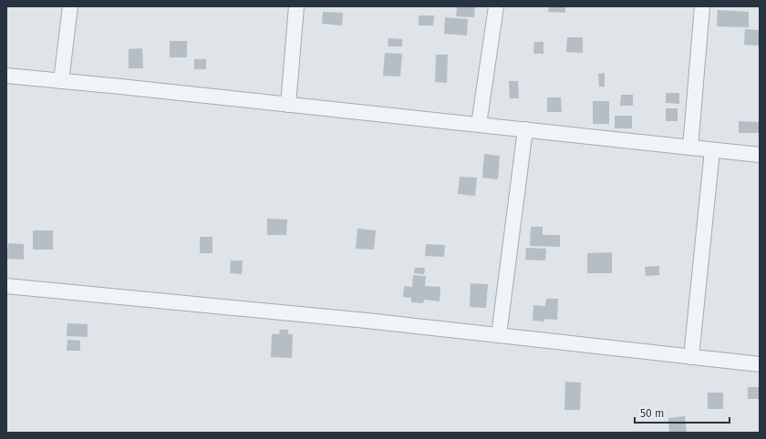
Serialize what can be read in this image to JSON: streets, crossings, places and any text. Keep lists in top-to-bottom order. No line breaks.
{"scale_bar":"50 m"}
